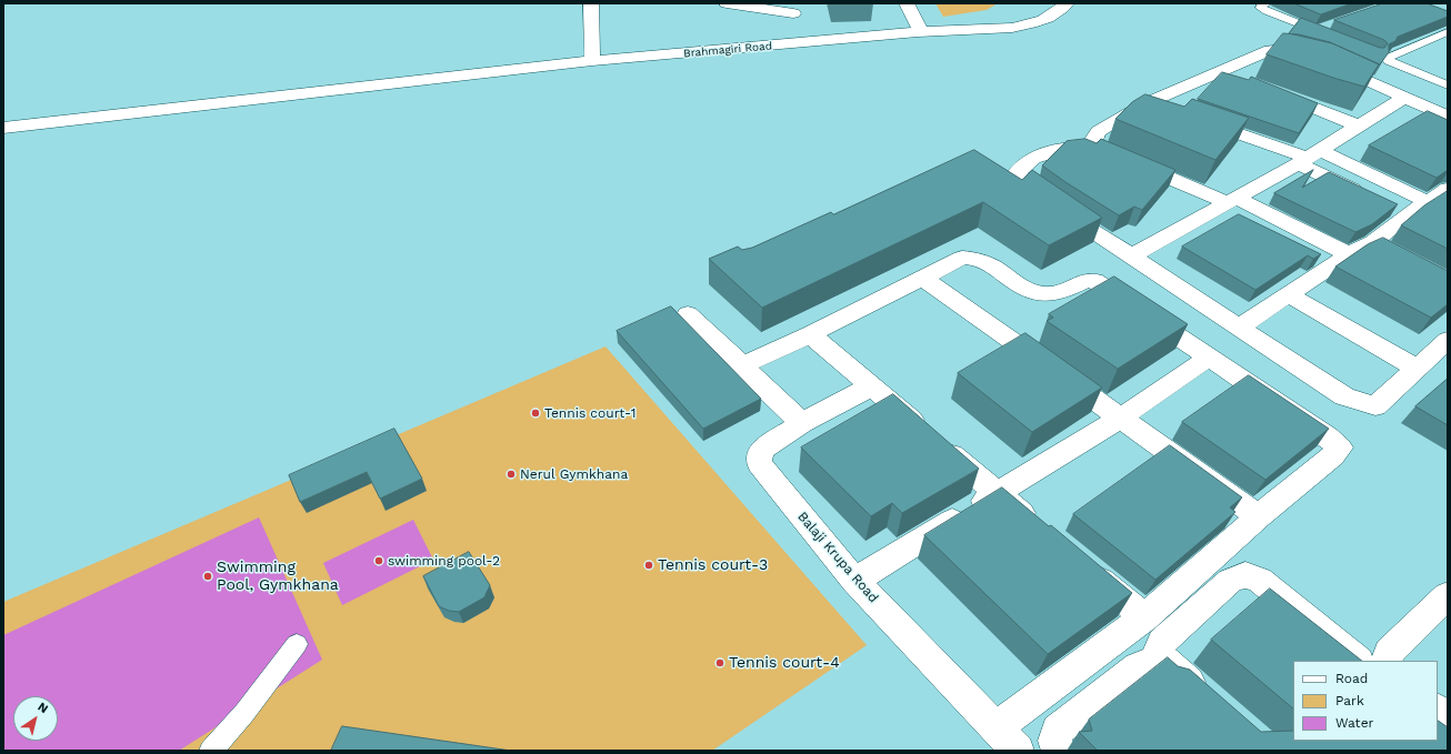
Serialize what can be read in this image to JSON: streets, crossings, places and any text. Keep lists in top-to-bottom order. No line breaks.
{"streets":{"street":["Brahmagiri Road","Balaji Krupa Road"]},"places":["Tennis court-1","Nerul Gymkhana","swimming pool-2","Tennis court-3","Swimming Pool, Gymkhana","Tennis court-4"],"legend":["Road","Park","Water"],"north":"top right"}
